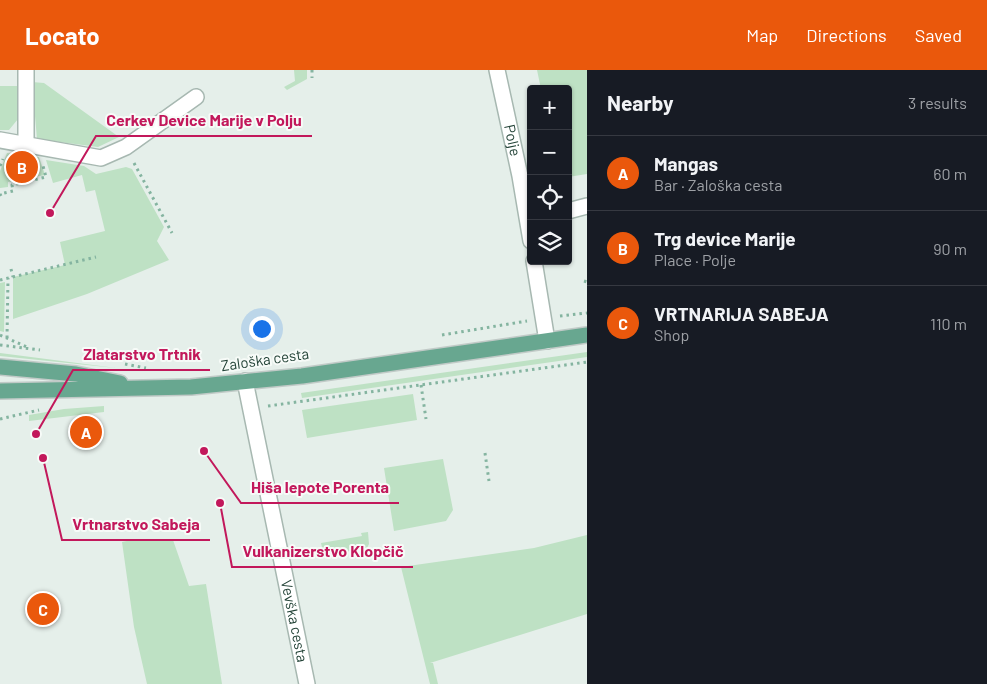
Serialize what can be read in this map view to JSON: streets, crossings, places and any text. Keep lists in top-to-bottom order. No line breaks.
{"streets":{"main road":["Zaloška cesta"],"street":["Polje","Vevška cesta"]},"crossings":[["Zaloška cesta","Vevška cesta"]],"places":["Cerkev Device Marije v Polju","Zlatarstvo Trtnik","Hiša lepote Porenta","Vrtnarstvo Sabeja","Vulkanizerstvo Klopčič"],"page":{"header":"Locato","nav":["Map","Directions","Saved"],"heading":["Nearby","3 results"],"map_buttons":["+","−"],"list":[{"mark":"A","name":"Mangas","note":"Bar · Zaloška cesta","value":"60 m"},{"mark":"B","name":"Trg device Marije","note":"Place · Polje","value":"90 m"},{"mark":"C","name":"VRTNARIJA SABEJA","note":"Shop","value":"110 m"}],"pins":["B","A","C"]}}
